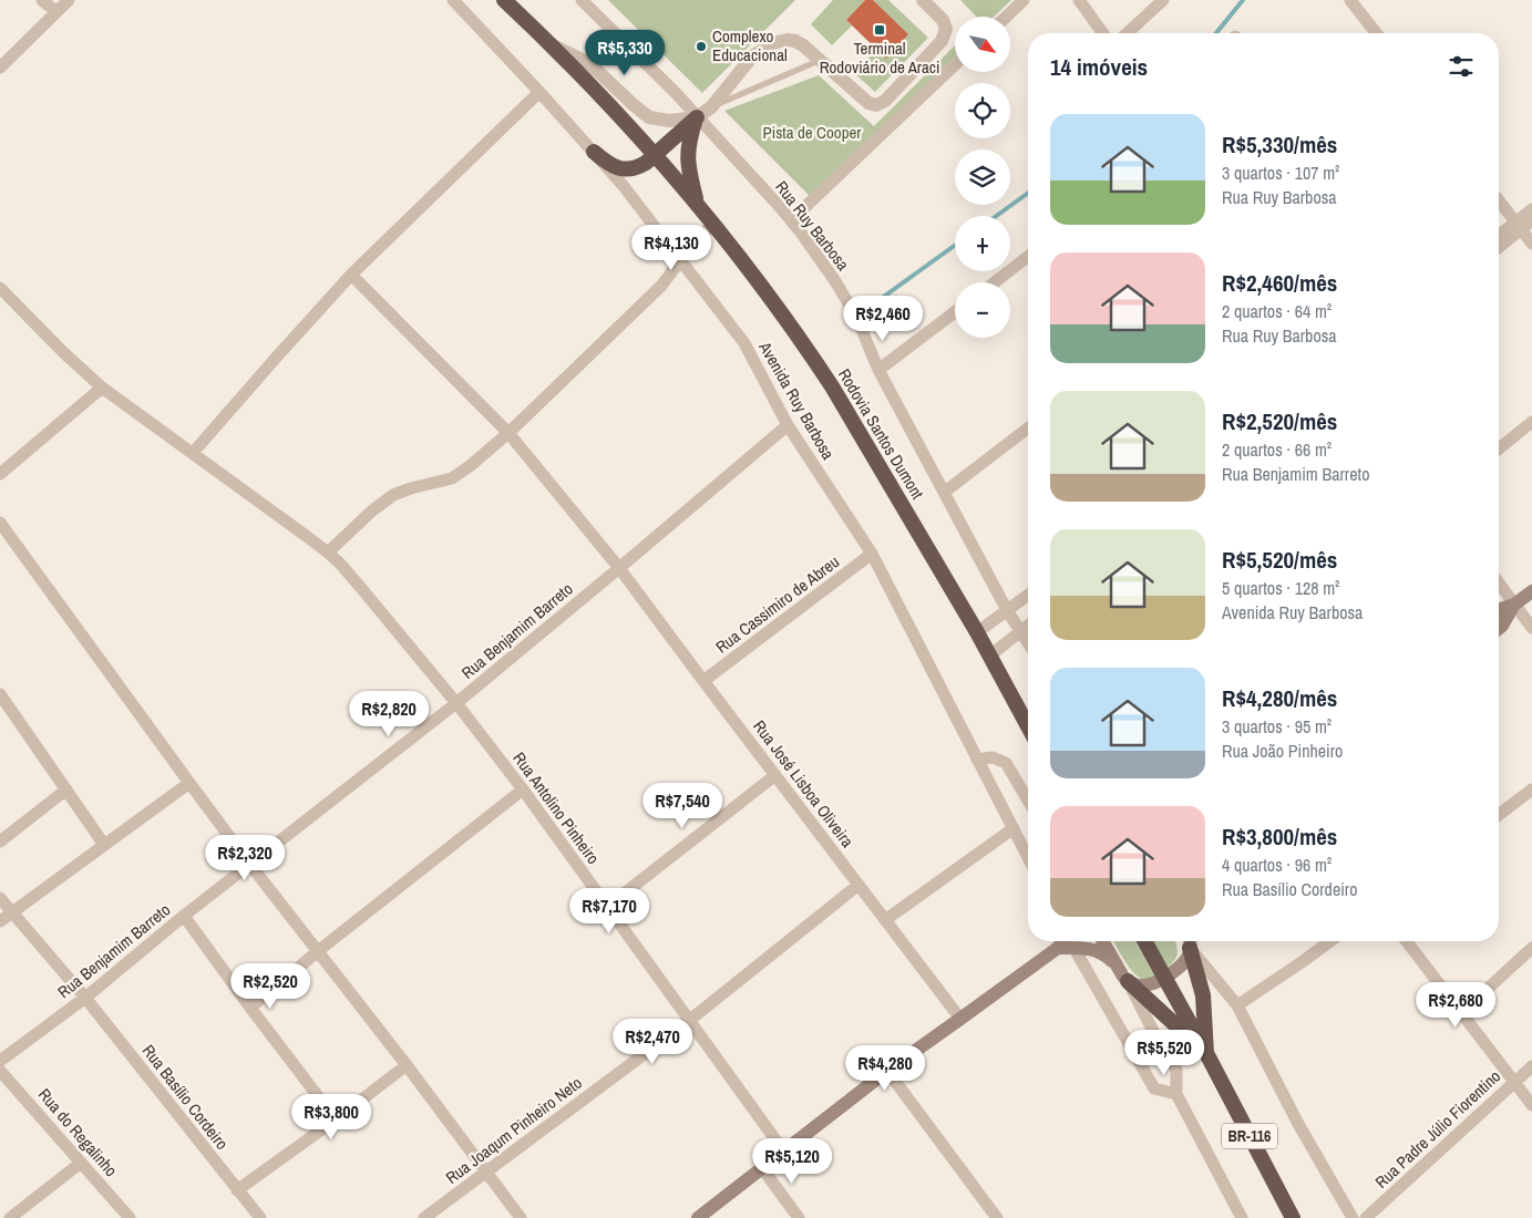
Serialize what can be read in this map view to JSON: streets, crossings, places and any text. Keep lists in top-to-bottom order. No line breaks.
{"streets":{"highway":["Rodovia Santos Dumont","BR-116"],"street":["Rua Ruy Barbosa","Avenida Ruy Barbosa","Rua Cassimiro de Abreu","Rua Benjamim Barreto","Rua José Lisboa Oliveira","Rua Antolino Pinheiro","Rua Basílio Cordeiro","Rua Padre Júlio Fiorentino","Rua Joaqum Pinheiro Neto","Rua do Regalinho"]},"crossings":[["Avenida Ruy Barbosa","Rua Cassimiro de Abreu"],["Avenida Ruy Barbosa","Rua Benjamim Barreto"],["Rua Cassimiro de Abreu","Rua José Lisboa Oliveira"],["Rua Benjamim Barreto","Rua José Lisboa Oliveira"],["Rua Benjamim Barreto","Rua Antolino Pinheiro"],["Rua Benjamim Barreto","Rua Basílio Cordeiro"],["Rua José Lisboa Oliveira","Rua Joaqum Pinheiro Neto"],["Rua Antolino Pinheiro","Rua Joaqum Pinheiro Neto"]],"parks":["Pista de Cooper"],"places":{"transit":["Terminal Rodoviário de Araci"],"other":["Complexo Educacional"]},"north":"bottom right","page":{"map_buttons":["+","−"],"price":["R$5,330","R$4,130","R$2,460","R$2,820","R$7,540","R$2,320","R$7,170","R$2,520","R$2,680","R$2,470","R$5,520","R$4,280","R$3,800","R$5,120"],"heading":"14 imóveis","list":[{"name":"R$5,330/mês","note":"3 quartos · 107 m² · Rua Ruy Barbosa"},{"name":"R$2,460/mês","note":"2 quartos · 64 m² · Rua Ruy Barbosa"},{"name":"R$2,520/mês","note":"2 quartos · 66 m² · Rua Benjamim Barreto"},{"name":"R$5,520/mês","note":"5 quartos · 128 m² · Avenida Ruy Barbosa"},{"name":"R$4,280/mês","note":"3 quartos · 95 m² · Rua João Pinheiro"},{"name":"R$3,800/mês","note":"4 quartos · 96 m² · Rua Basílio Cordeiro"}]}}
